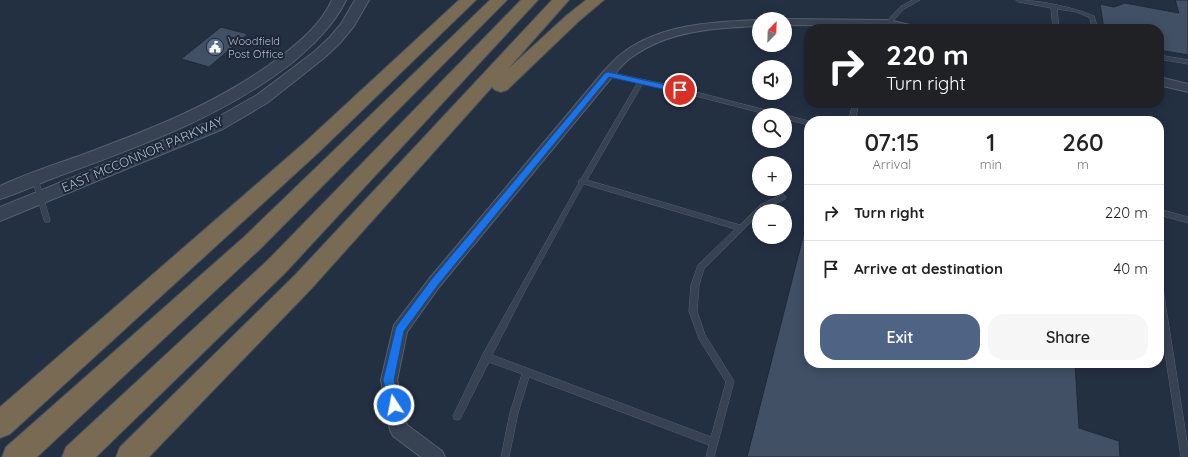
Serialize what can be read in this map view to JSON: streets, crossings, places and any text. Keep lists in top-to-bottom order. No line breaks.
{"streets":{"street":["EAST MCCONNOR PARKWAY"]},"places":{"public building":["Woodfield Post Office"]},"north":"top right","page":{"map_buttons":["+","−"],"turn":["220 m","Turn right"],"eta":["07:15","Arrival","1","min","260","m"],"list":[{"name":"Turn right","value":"220 m"},{"name":"Arrive at destination","value":"40 m"}],"buttons":["Exit","Share"]}}
